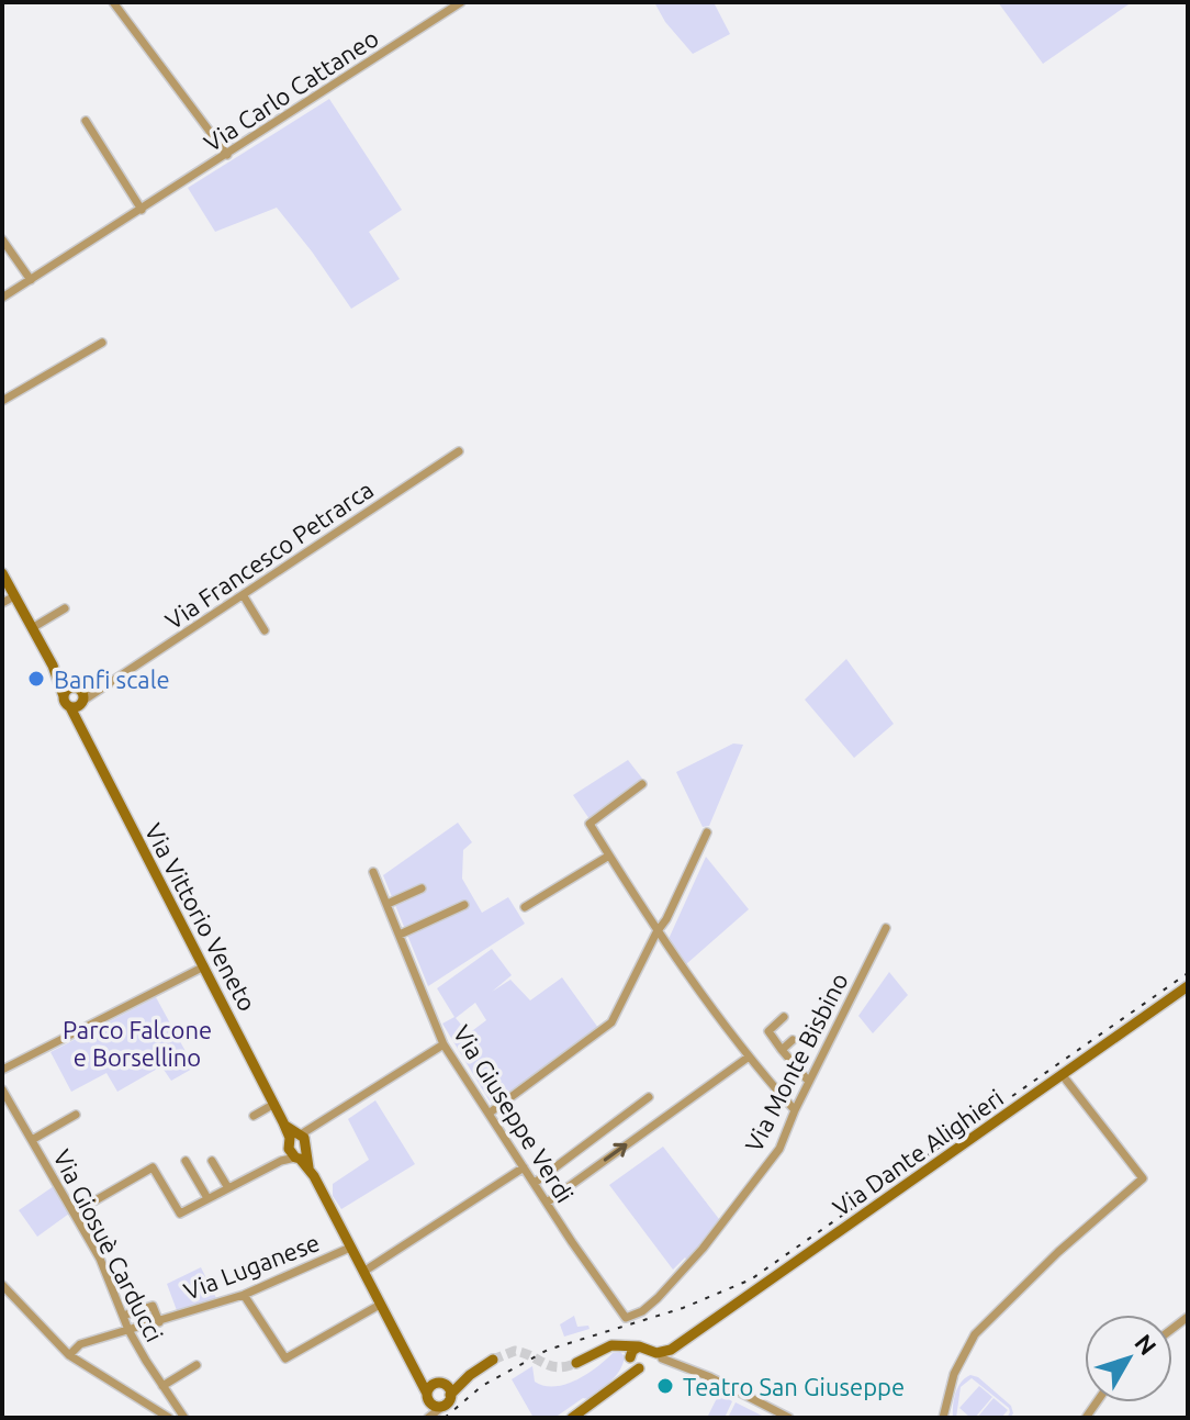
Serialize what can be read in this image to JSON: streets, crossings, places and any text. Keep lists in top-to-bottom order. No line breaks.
{"streets":{"street":["Via Carlo Cattaneo","Via Francesco Petrarca","Via Vittorio Veneto","Via Monte Bisbino","Via Giuseppe Verdi","Via Dante Alighieri","Via Giosuè Carducci","Via Luganese"]},"crossings":[["Via Francesco Petrarca","Via Vittorio Veneto"],["Via Monte Bisbino","Via Giuseppe Verdi"],["Via Giosuè Carducci","Via Luganese"]],"parks":["Parco Falcone e Borsellino"],"places":["Banfi scale","Teatro San Giuseppe"],"north":"top right"}
